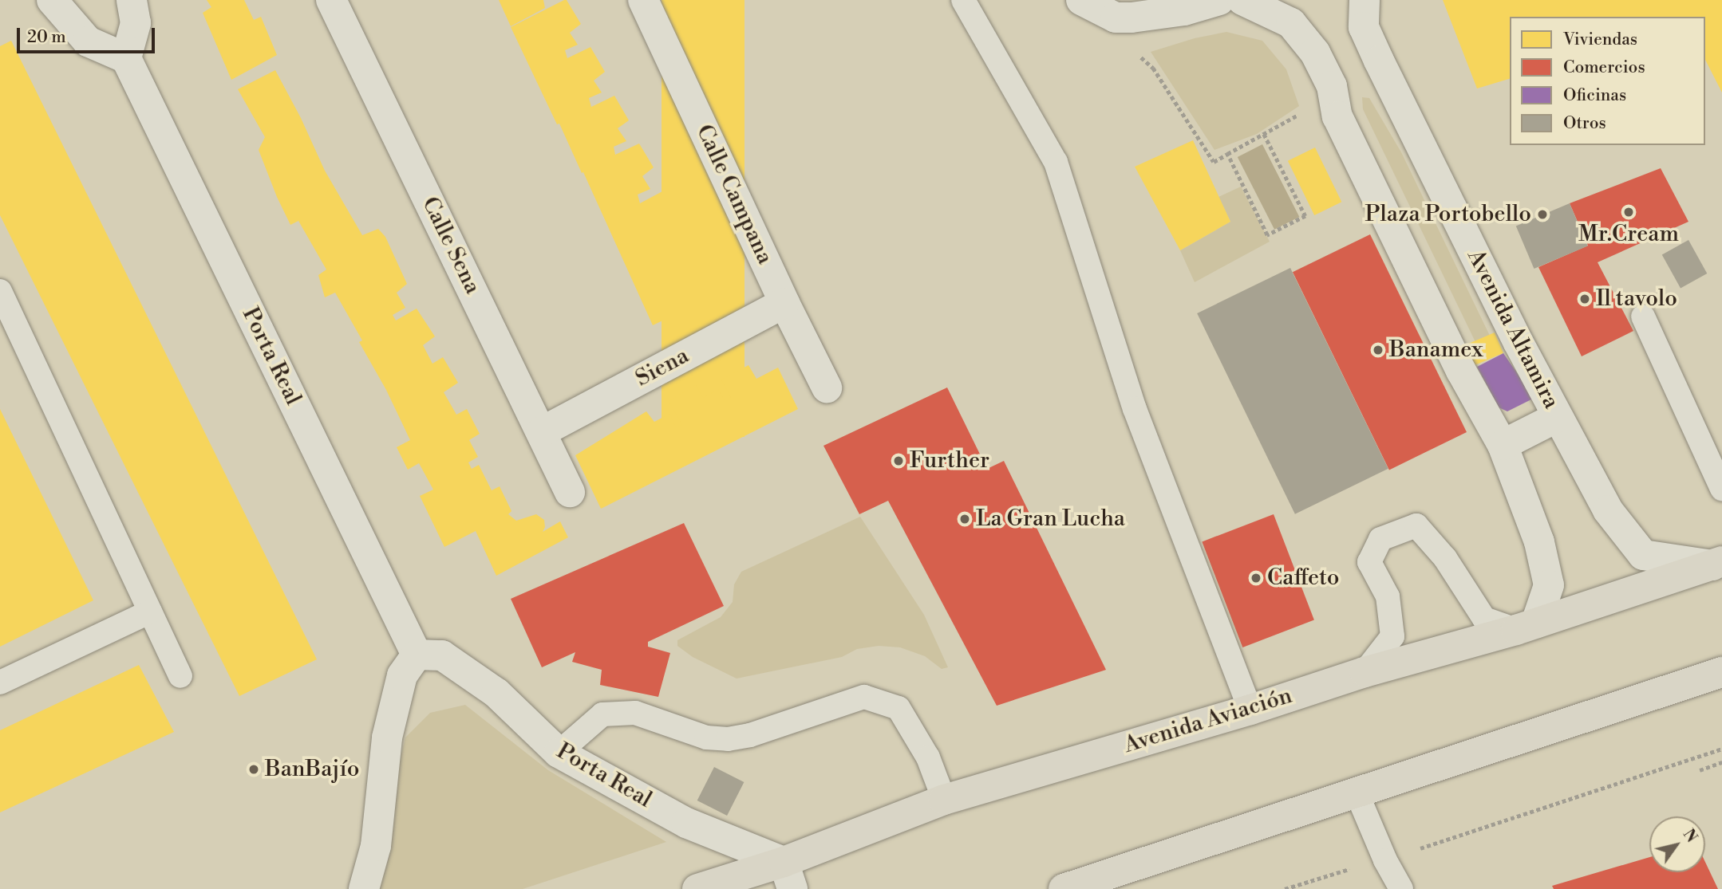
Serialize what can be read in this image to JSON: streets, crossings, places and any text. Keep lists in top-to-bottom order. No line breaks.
{"streets":{"main road":["Avenida Aviación"],"street":["Calle Campana","Calle Sena","Avenida Altamira","Porta Real","Siena"]},"crossings":[["Calle Campana","Siena"],["Calle Sena","Siena"],["Avenida Altamira","Avenida Aviación"],["Porta Real","Avenida Aviación"]],"places":["Mr.Cream","Plaza Portobello","Il tavolo","Banamex","Further","La Gran Lucha","Caffeto","BanBajío"],"legend":["Viviendas","Comercios","Oficinas","Otros"],"scale_bar":"20 m","north":"top right"}
